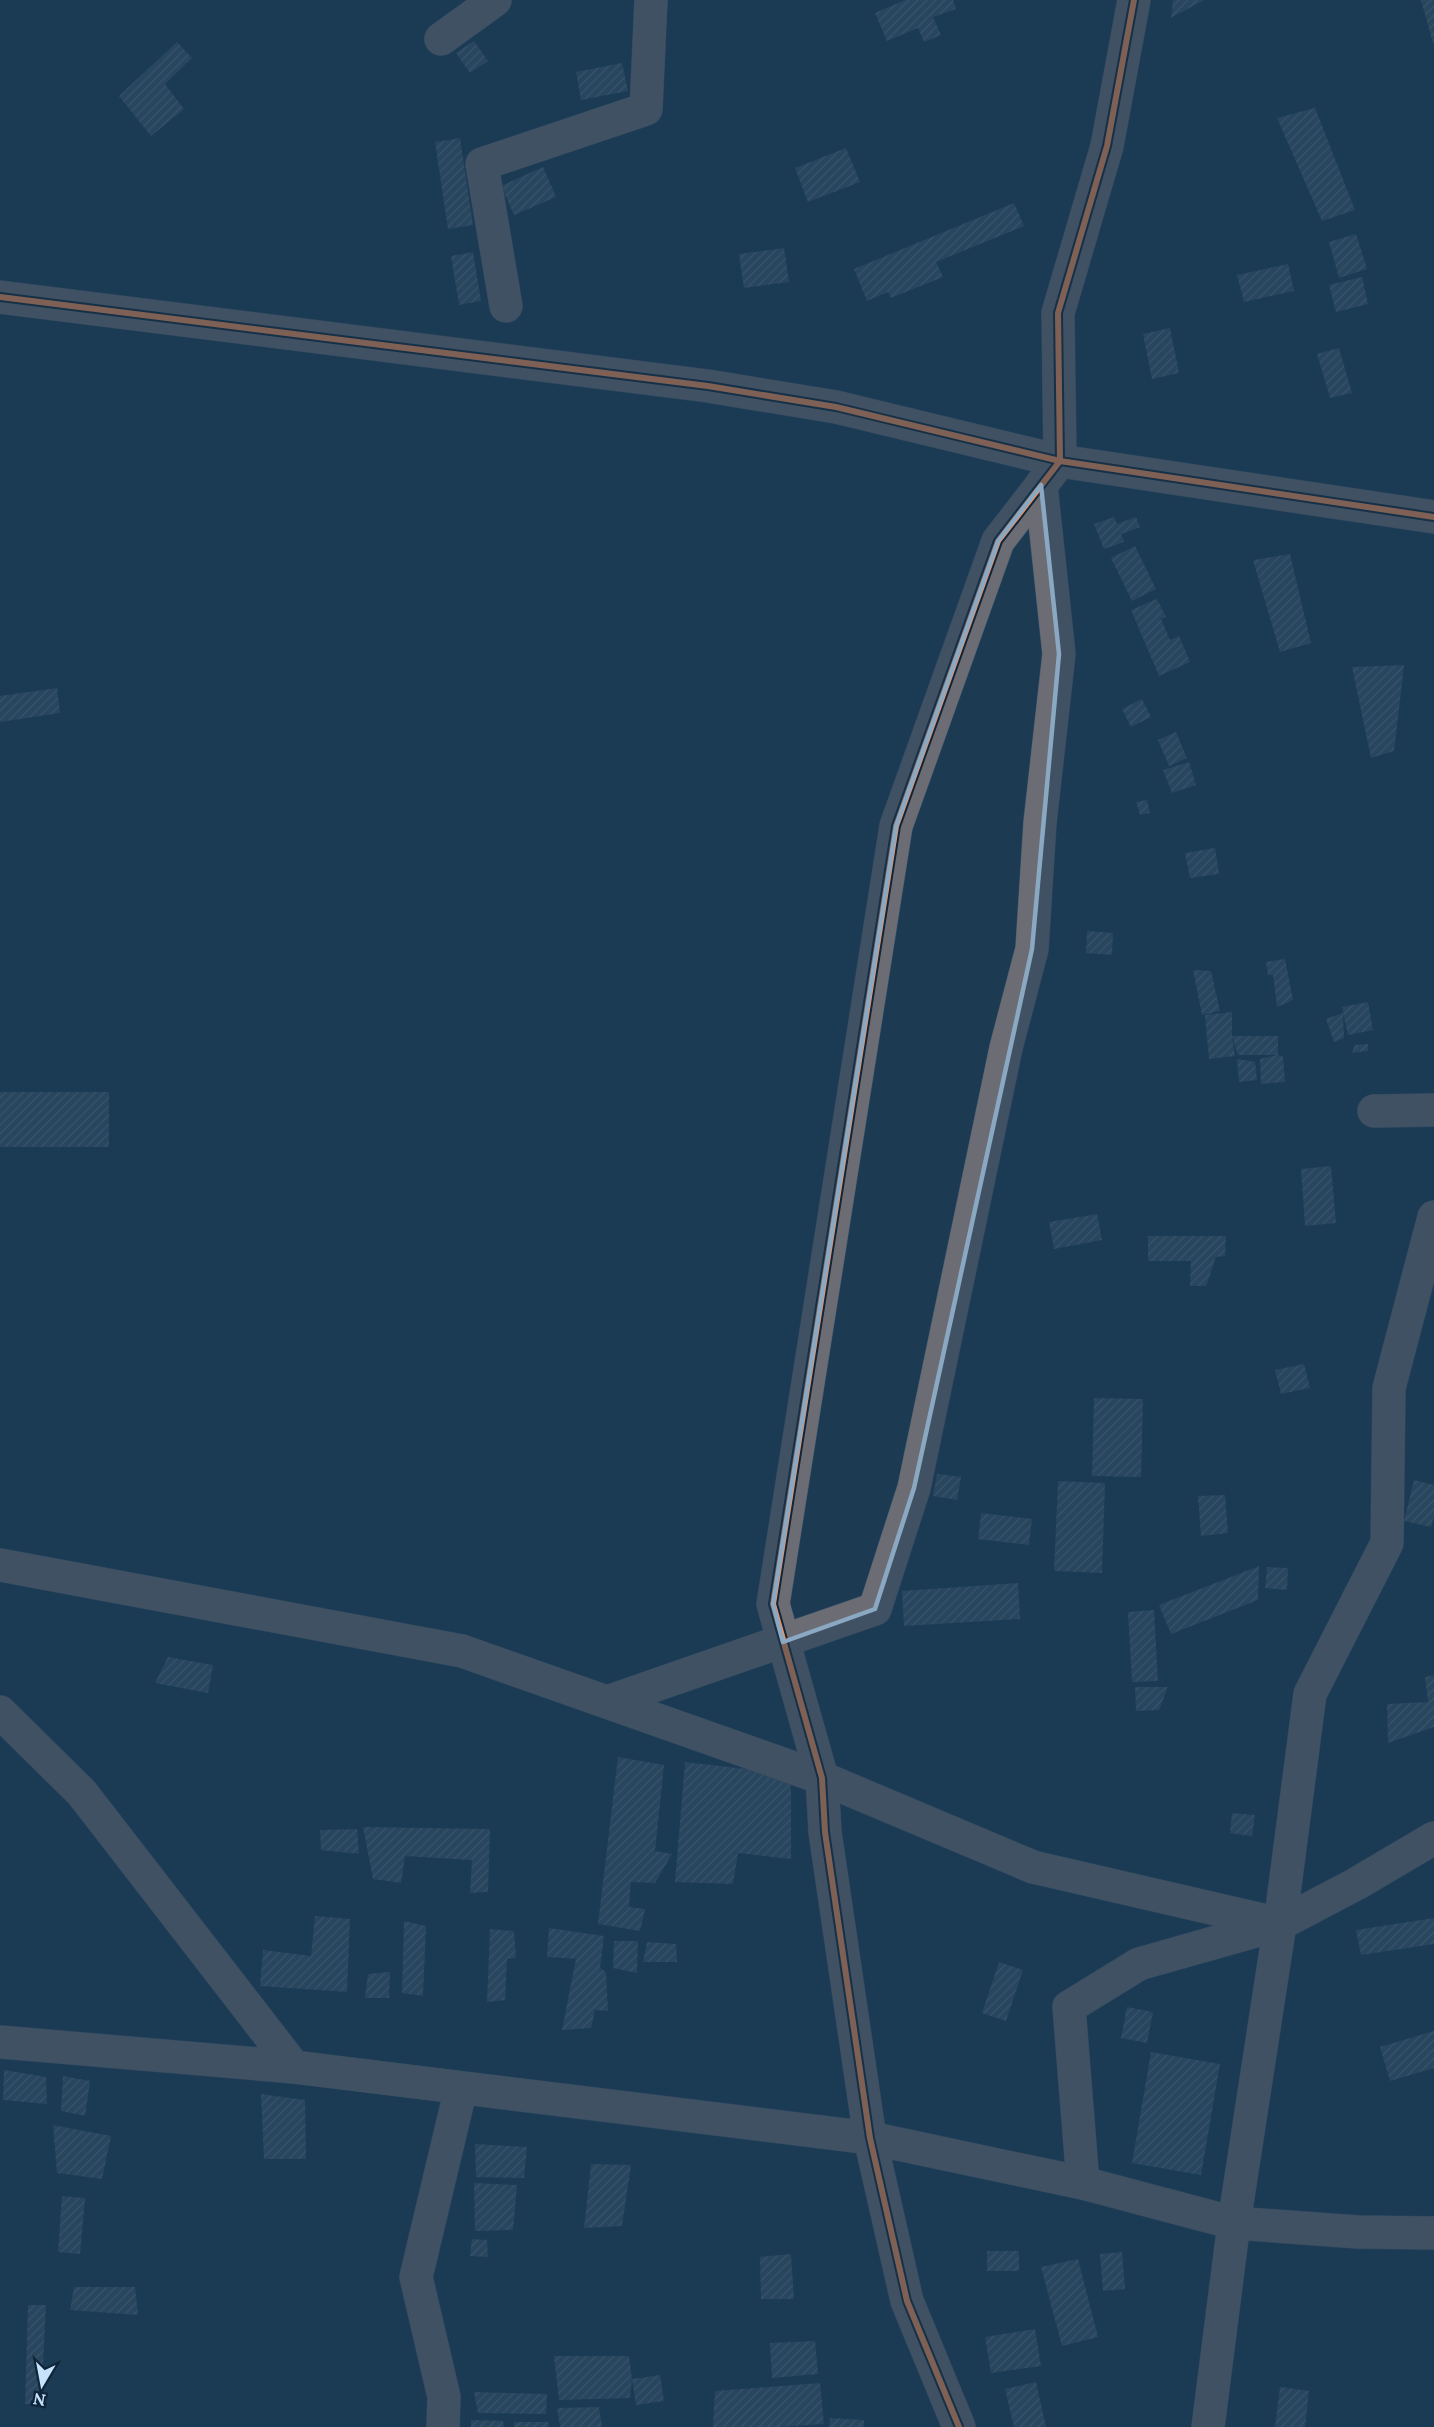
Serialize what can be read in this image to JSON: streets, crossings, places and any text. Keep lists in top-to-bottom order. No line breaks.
{"north":"bottom"}
